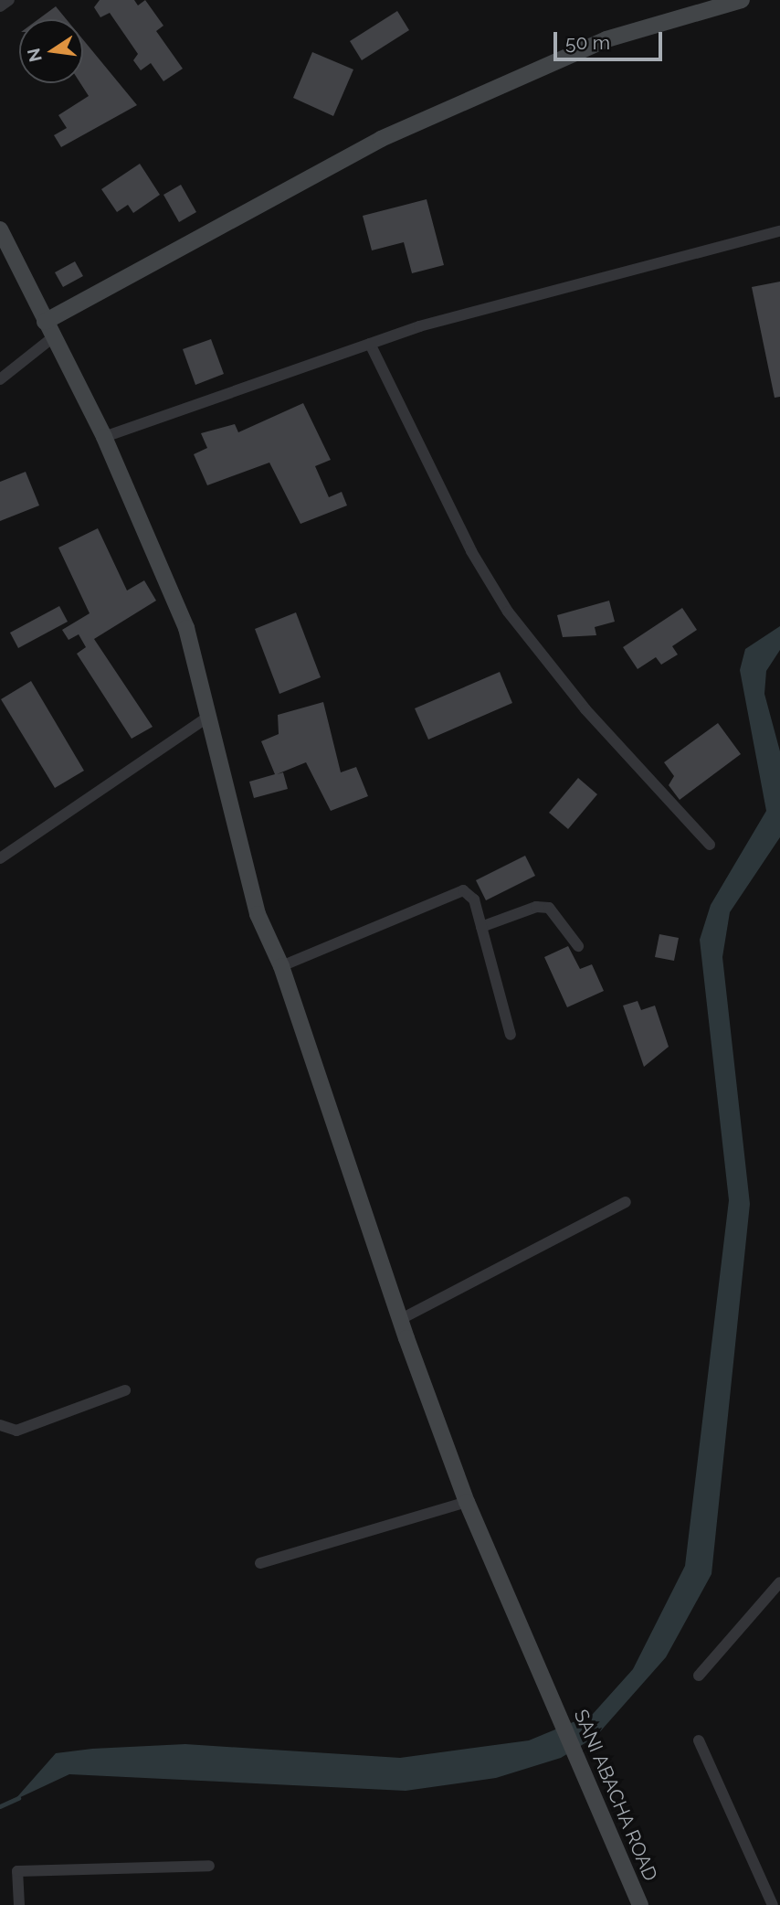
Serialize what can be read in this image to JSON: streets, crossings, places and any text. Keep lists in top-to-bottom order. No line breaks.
{"streets":{"street":["SANI ABACHA ROAD"]},"scale_bar":"50 m","north":"left"}
